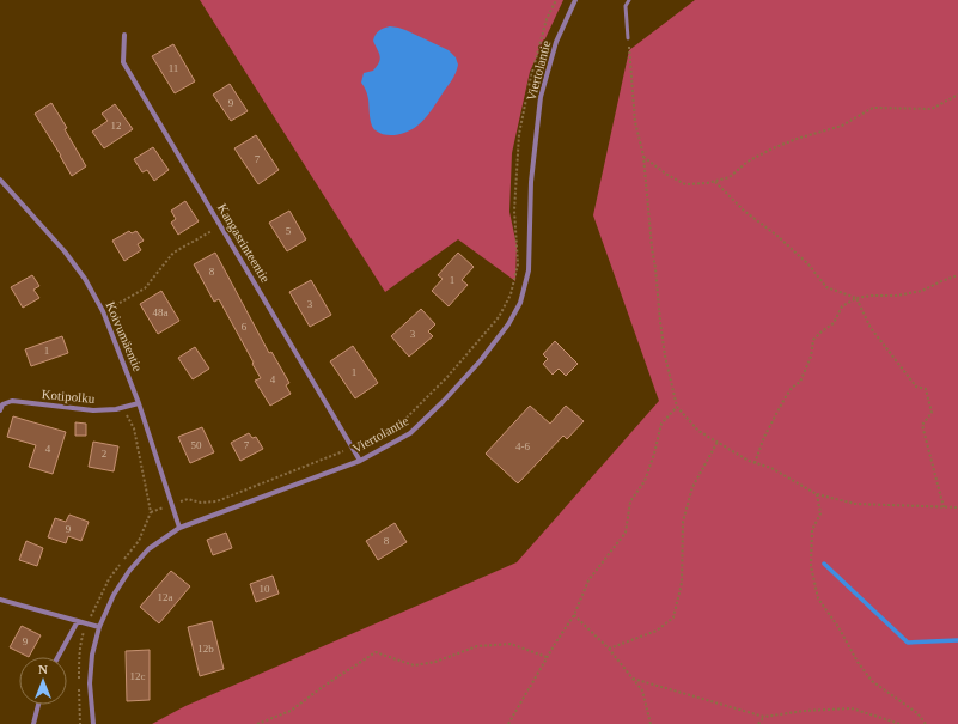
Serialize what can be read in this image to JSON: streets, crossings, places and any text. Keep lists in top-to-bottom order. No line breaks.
{"streets":{"street":["Viertolantie","Kangasrinteentie","Koivumäentie","Kotipolku"]},"crossings":[["Viertolantie","Kangasrinteentie"],["Viertolantie","Koivumäentie"],["Koivumäentie","Kotipolku"]],"house_numbers":["11","9","12","7","5","8","1","3","48a","6","3","1","1","4","50","7","4-6","4","2","9","8","10","12a","9","12b","12c"],"north":"top"}
